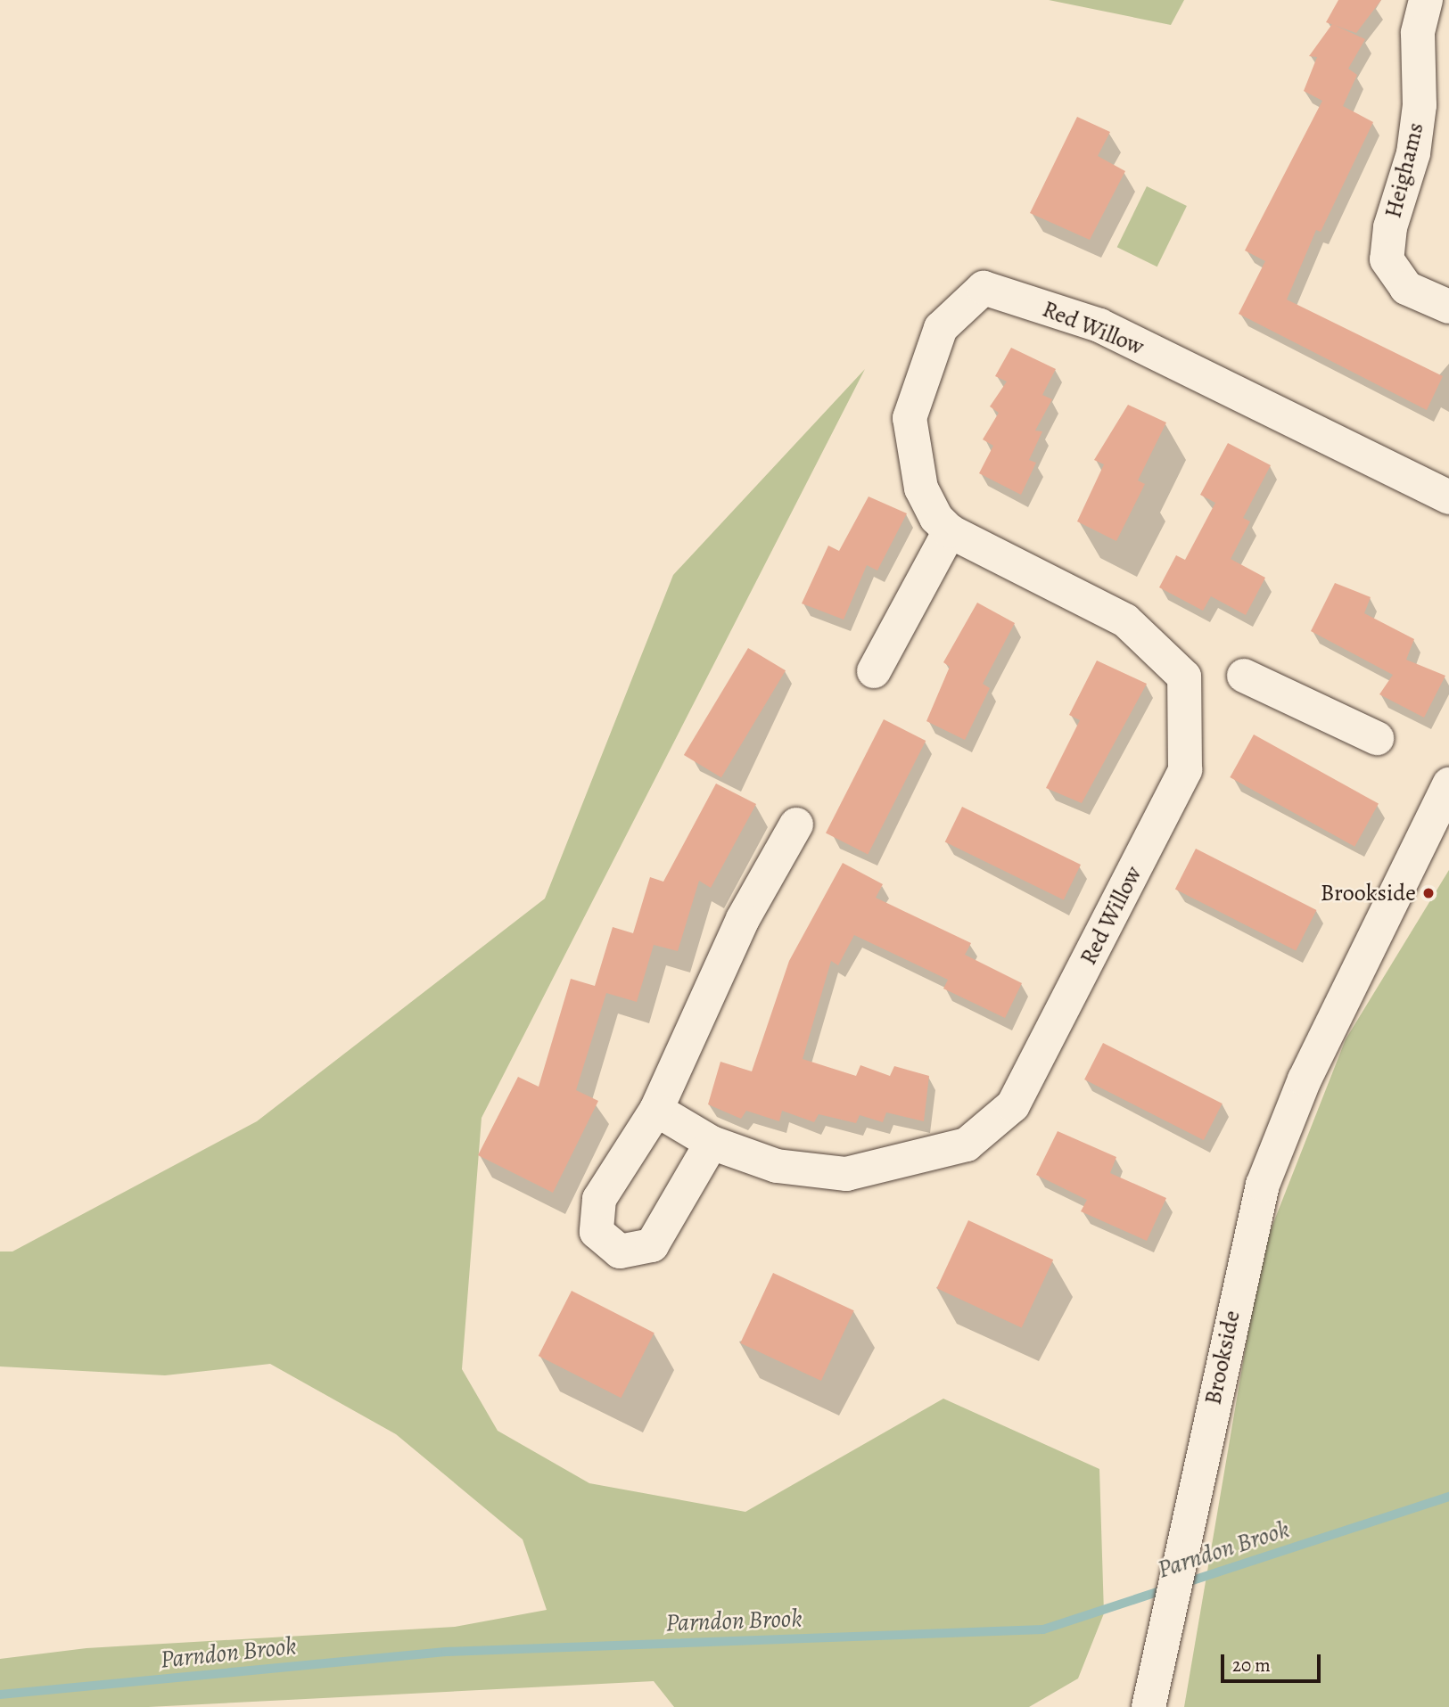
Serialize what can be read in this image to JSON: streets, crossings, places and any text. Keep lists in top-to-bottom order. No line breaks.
{"streets":{"street":["Heighams","Red Willow","Brookside"]},"water":["Parndon Brook"],"places":["Brookside"],"scale_bar":"20 m"}
